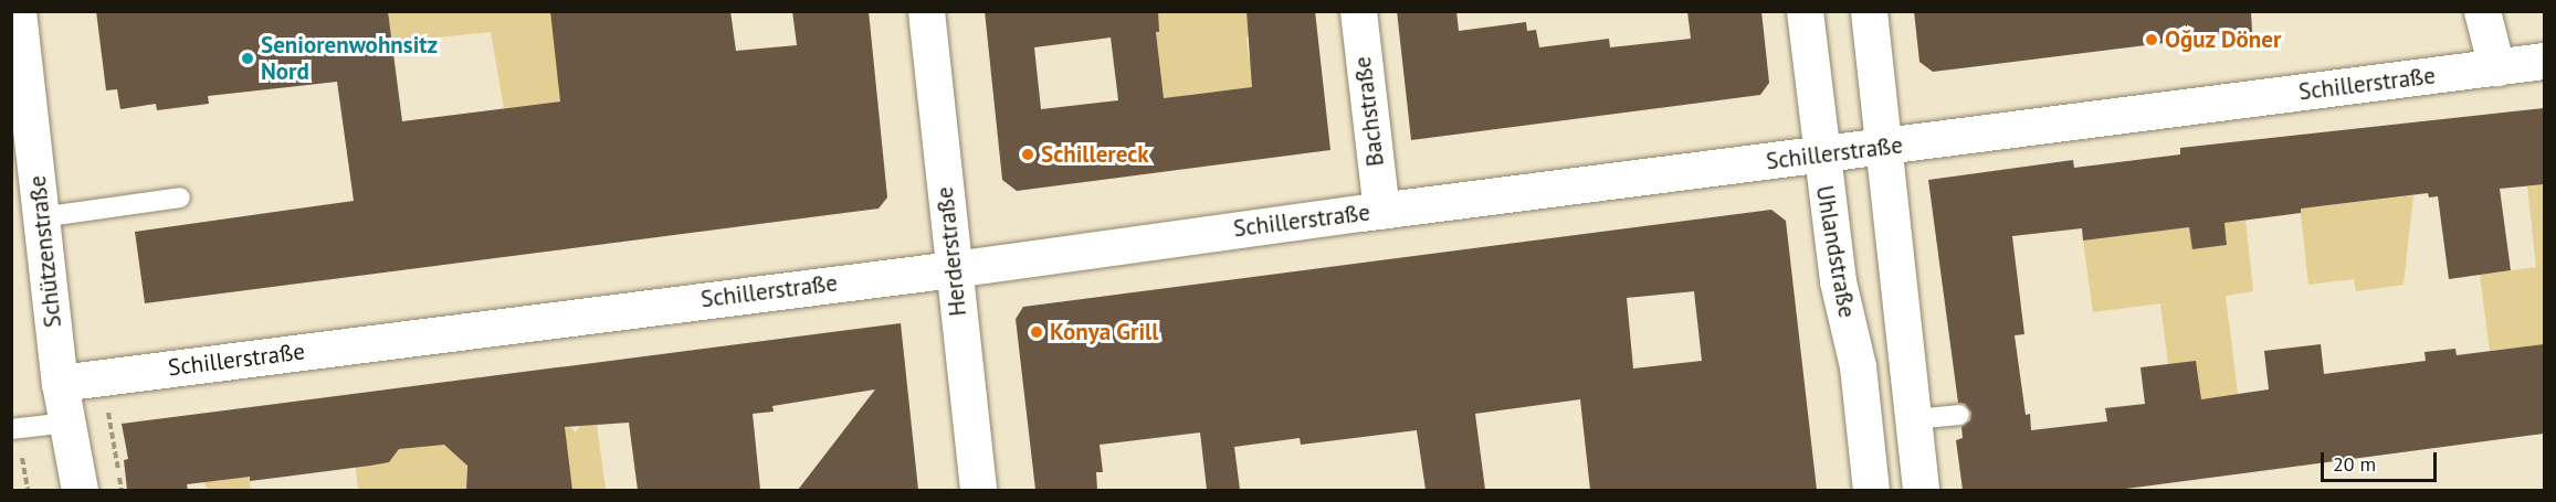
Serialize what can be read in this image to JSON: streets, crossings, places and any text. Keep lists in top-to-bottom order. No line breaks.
{"streets":{"street":["Schillerstraße","Bachstraße","Schützenstraße","Herderstraße","Uhlandstraße"]},"crossings":[["Schillerstraße","Bachstraße"],["Schillerstraße","Schützenstraße"],["Schillerstraße","Herderstraße"],["Schillerstraße","Uhlandstraße"]],"places":["Oğuz Döner","Seniorenwohnsitz Nord","Schillereck","Konya Grill"],"scale_bar":"20 m"}
